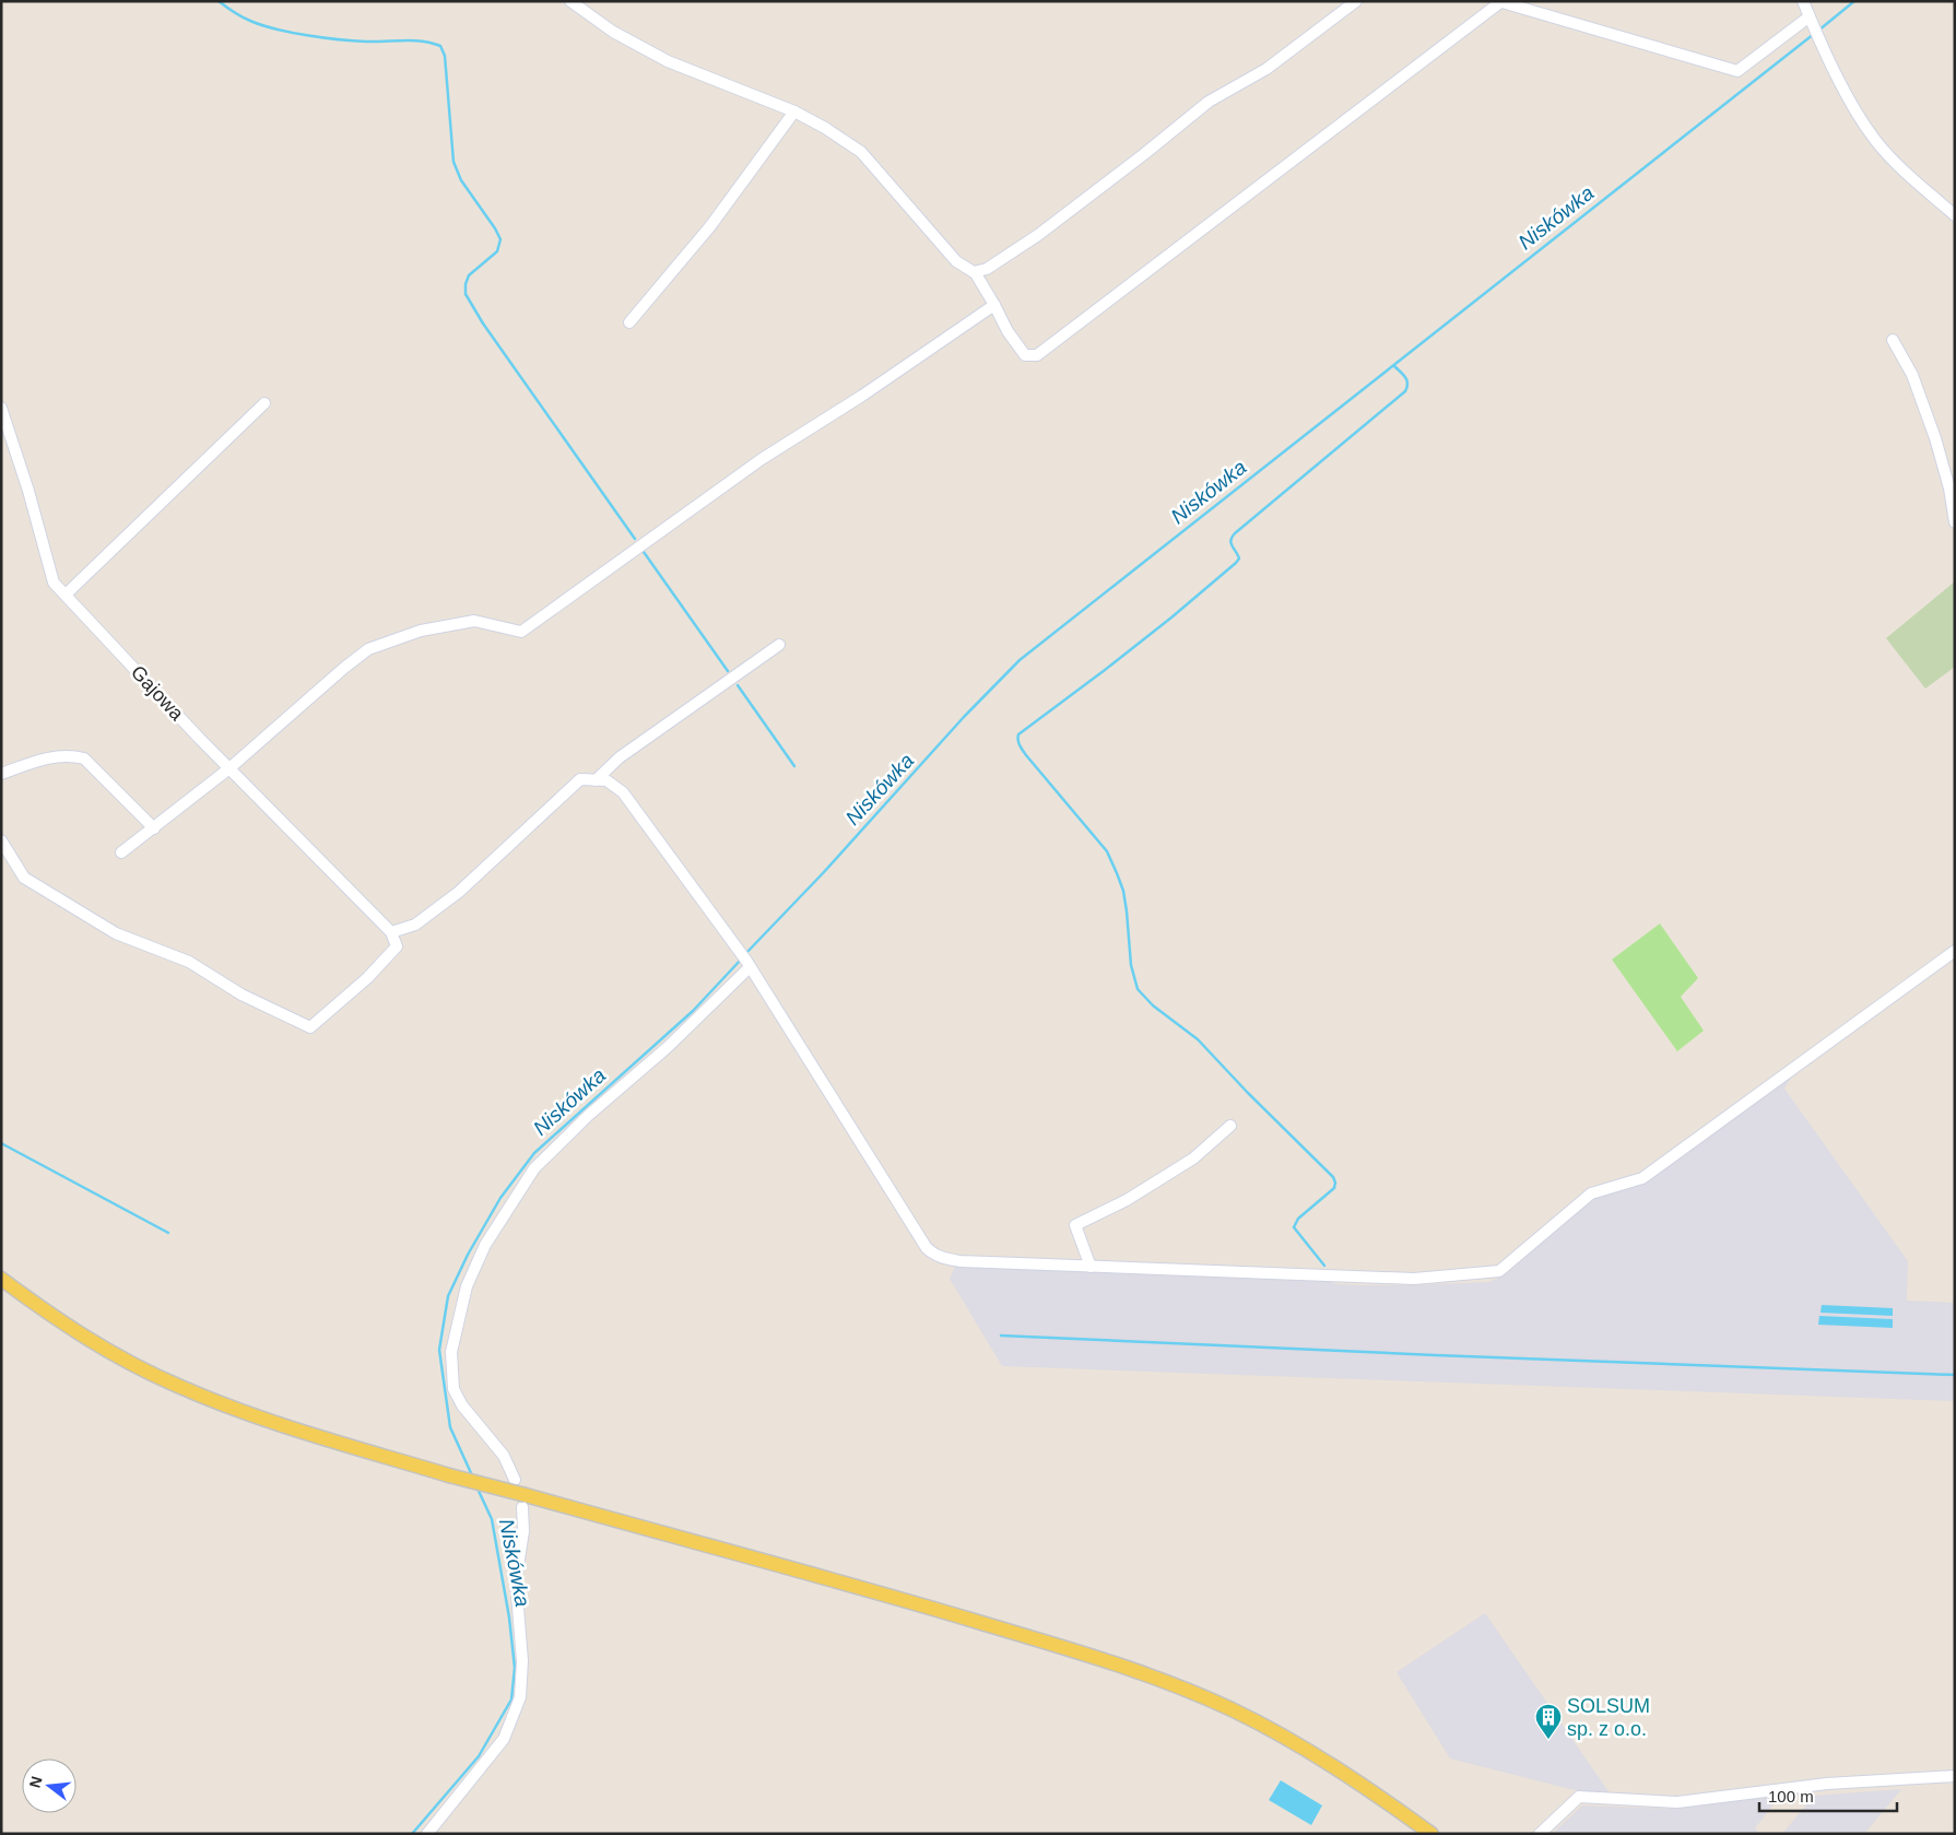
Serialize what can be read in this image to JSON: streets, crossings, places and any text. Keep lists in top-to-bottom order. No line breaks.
{"streets":{"street":["Gajowa"]},"water":["Niskówka"],"places":{"building":["SOLSUM sp. z o.o."]},"scale_bar":"100 m","north":"left"}
